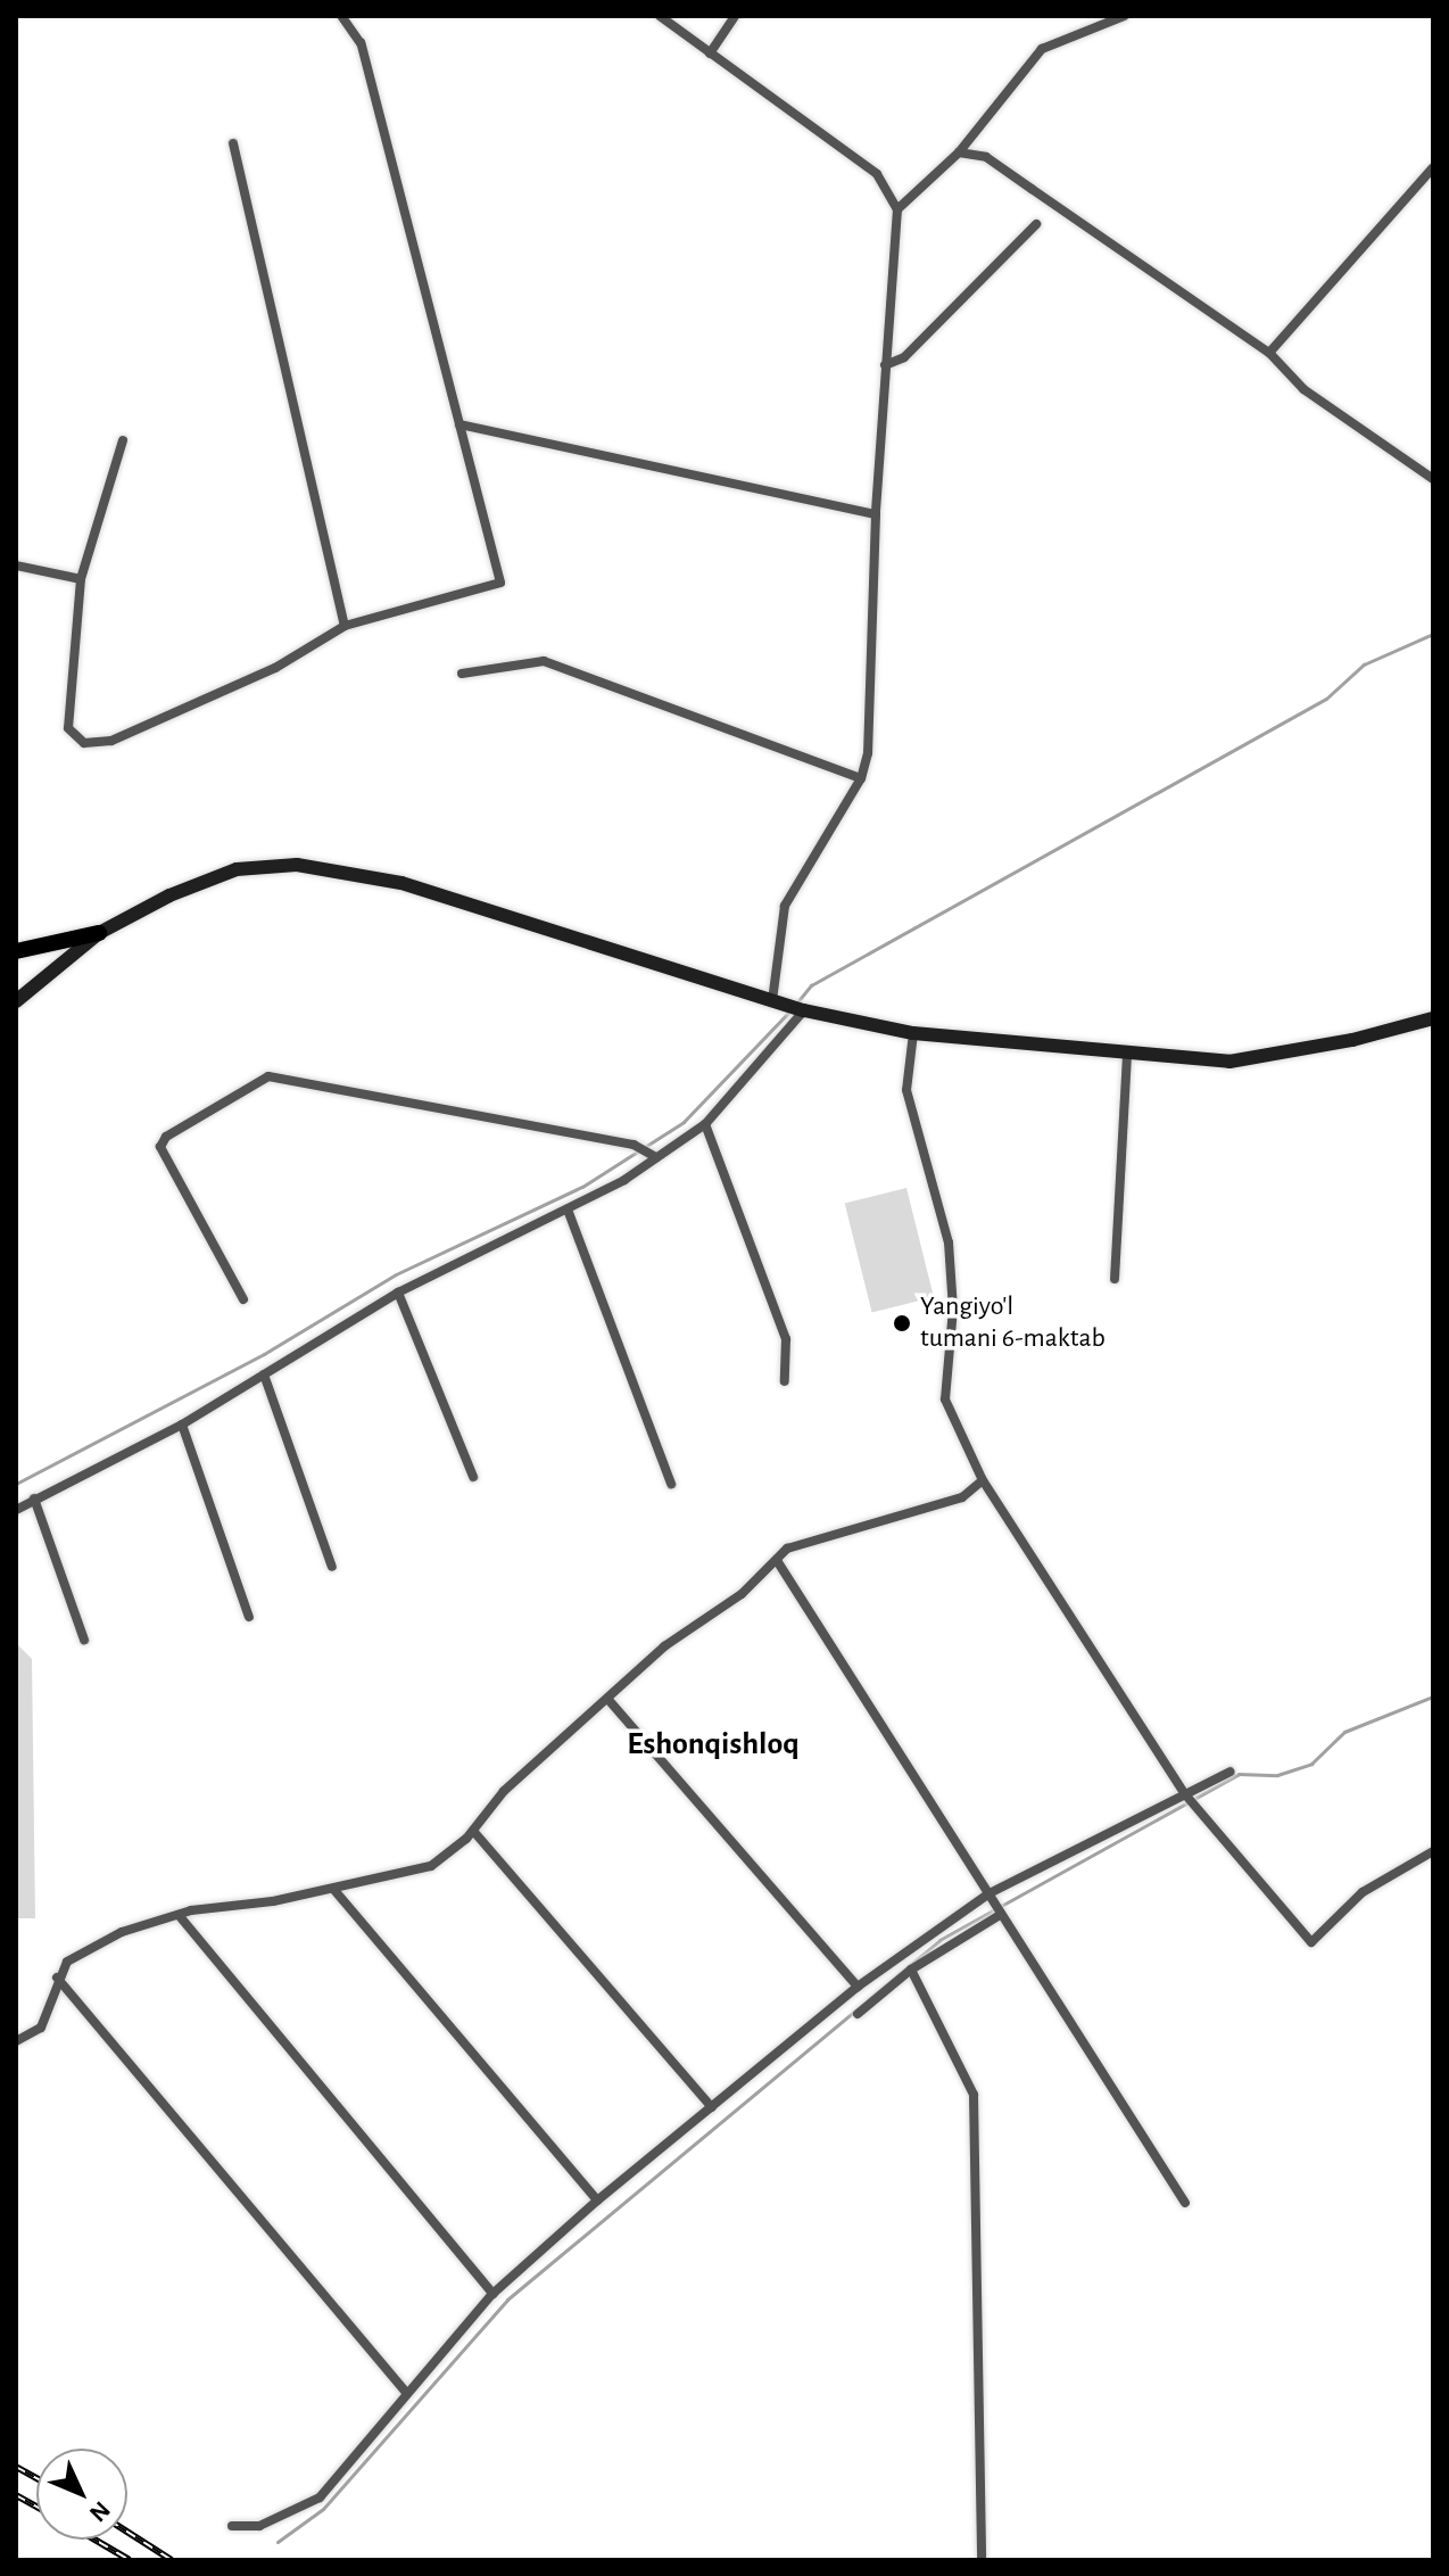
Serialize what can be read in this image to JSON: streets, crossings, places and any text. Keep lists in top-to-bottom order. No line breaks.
{"districts":["Eshonqishloq"],"places":["Yangiyo'l tumani 6-maktab"],"north":"bottom right"}
